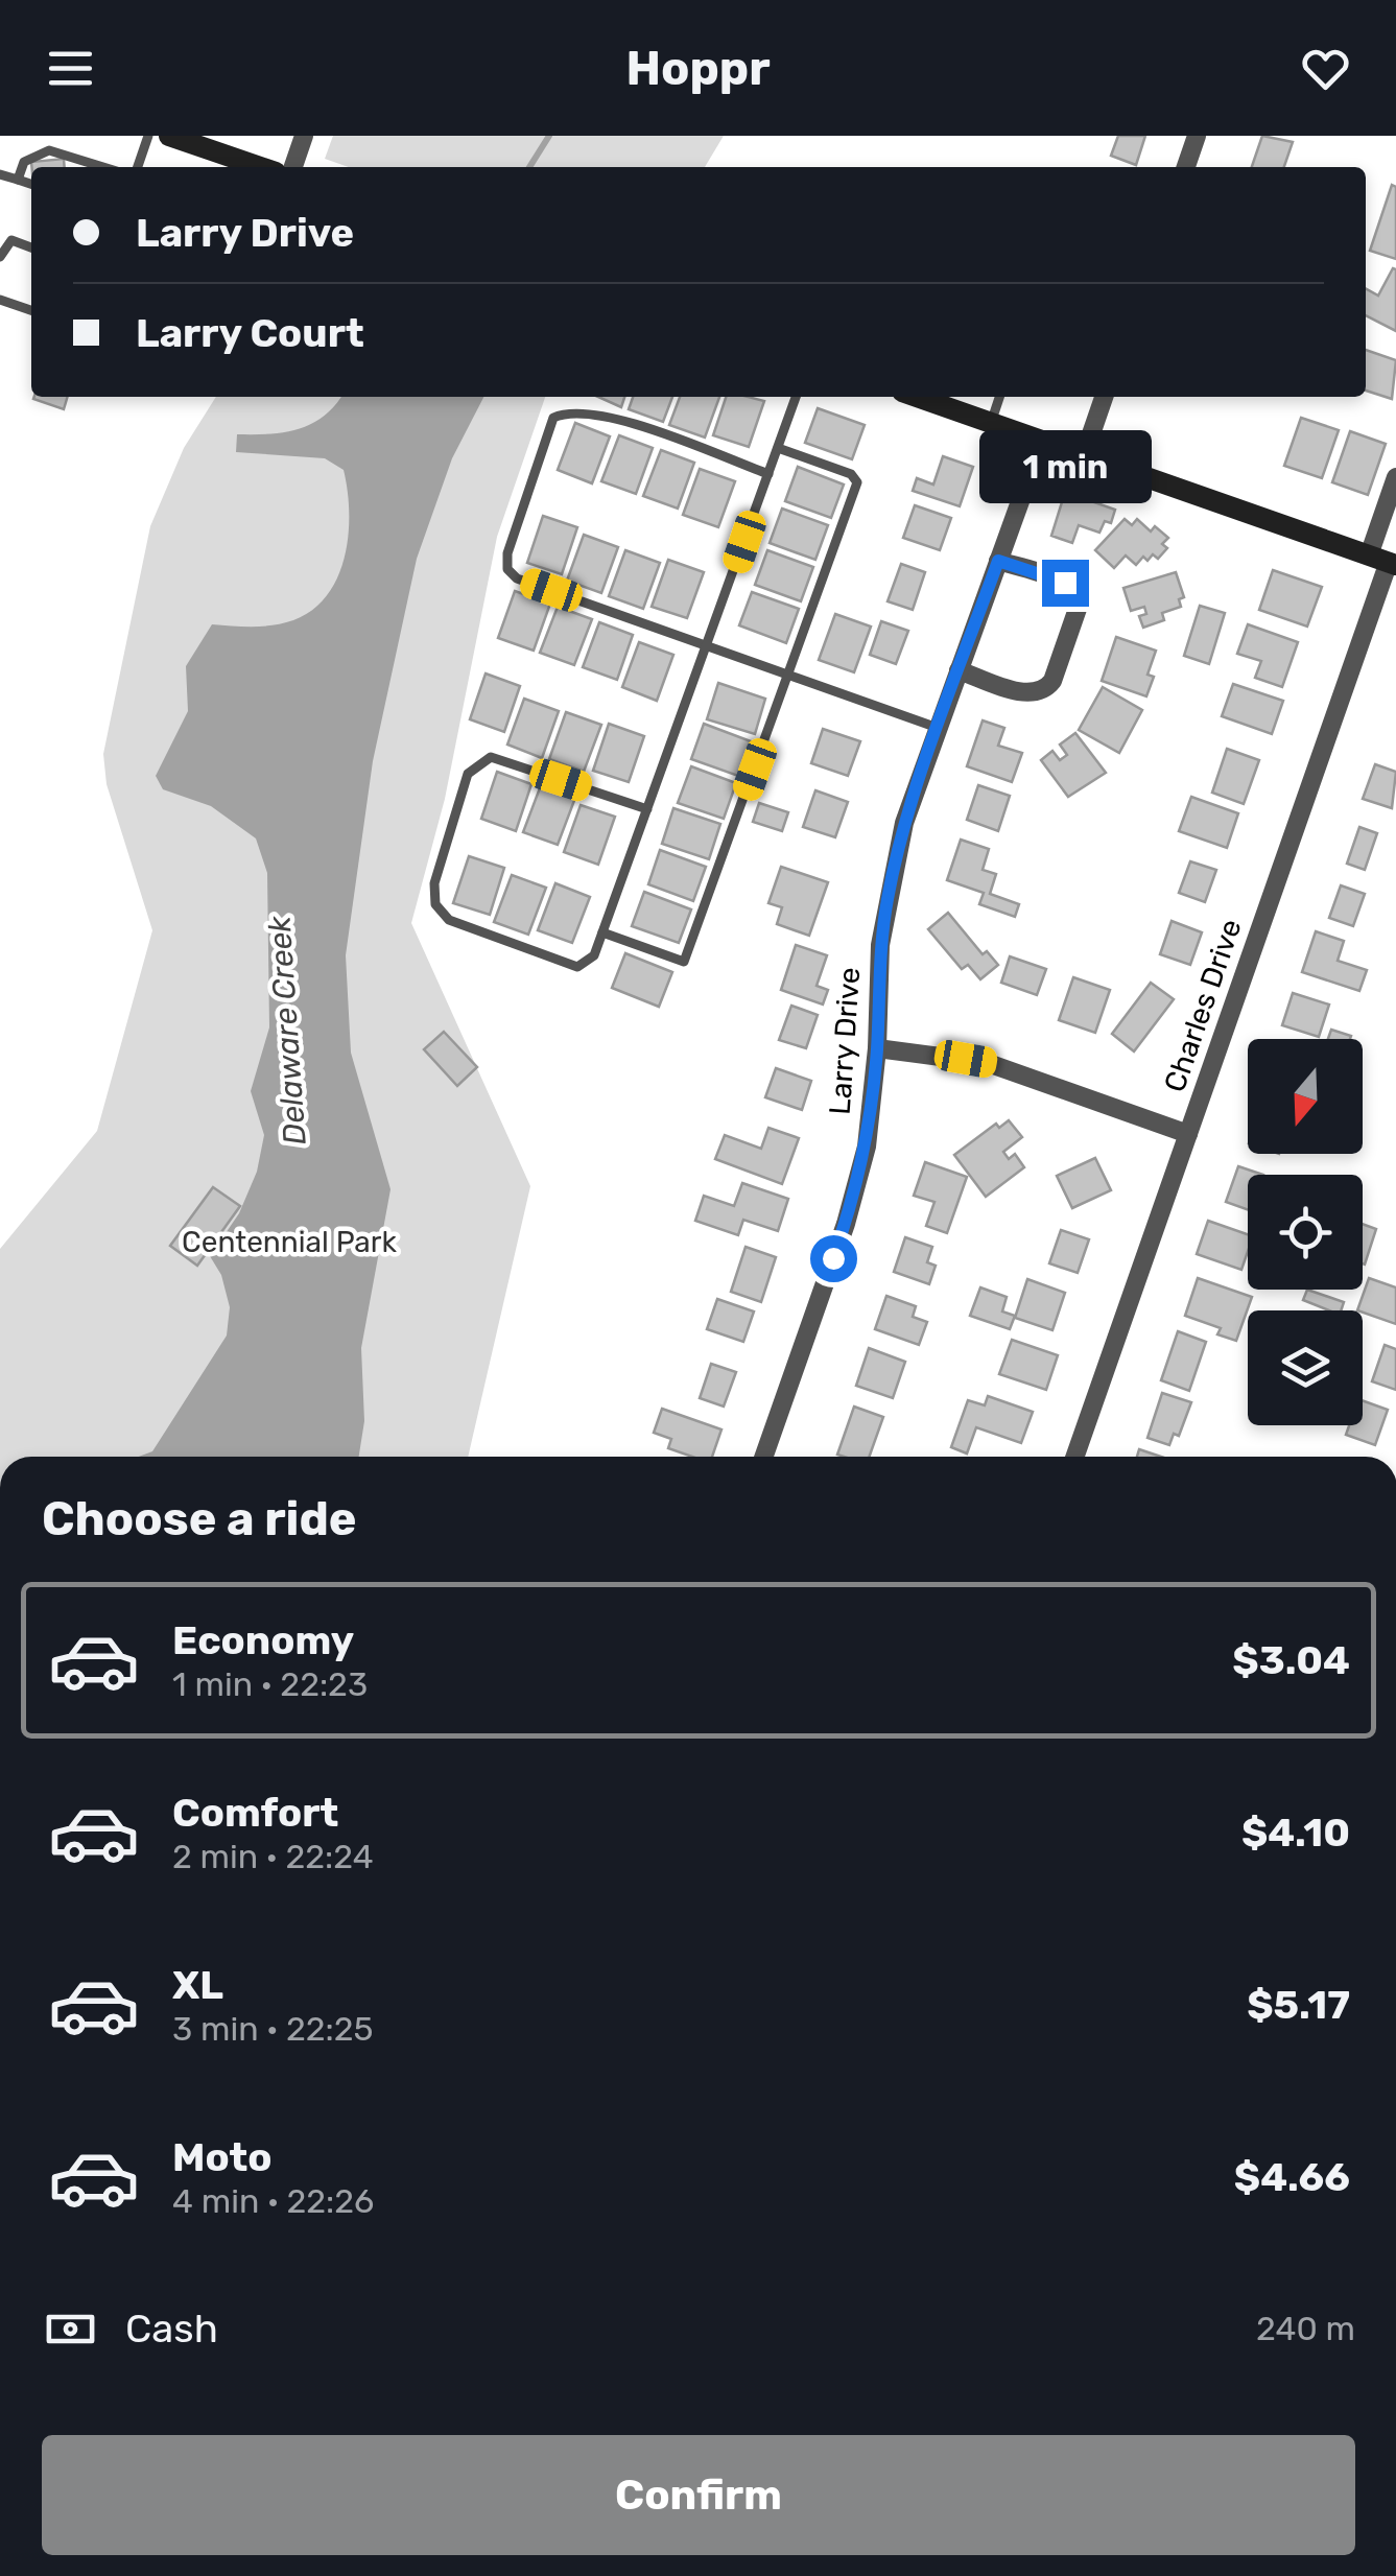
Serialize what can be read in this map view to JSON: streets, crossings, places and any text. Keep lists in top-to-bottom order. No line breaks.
{"streets":{"street":["Charles Drive","Larry Drive"]},"water":["Delaware Creek"],"parks":["Centennial Park"],"north":"bottom","page":{"header":"Hoppr","banner":["Larry Drive","Larry Court"],"bubble":"1 min","heading":"Choose a ride","list":[{"name":"Economy","note":"1 min · 22:23","value":"$3.04"},{"name":"Comfort","note":"2 min · 22:24","value":"$4.10"},{"name":"XL","note":"3 min · 22:25","value":"$5.17"},{"name":"Moto","note":"4 min · 22:26","value":"$4.66"}],"pay":["Cash","240 m"],"buttons":"Confirm"}}
